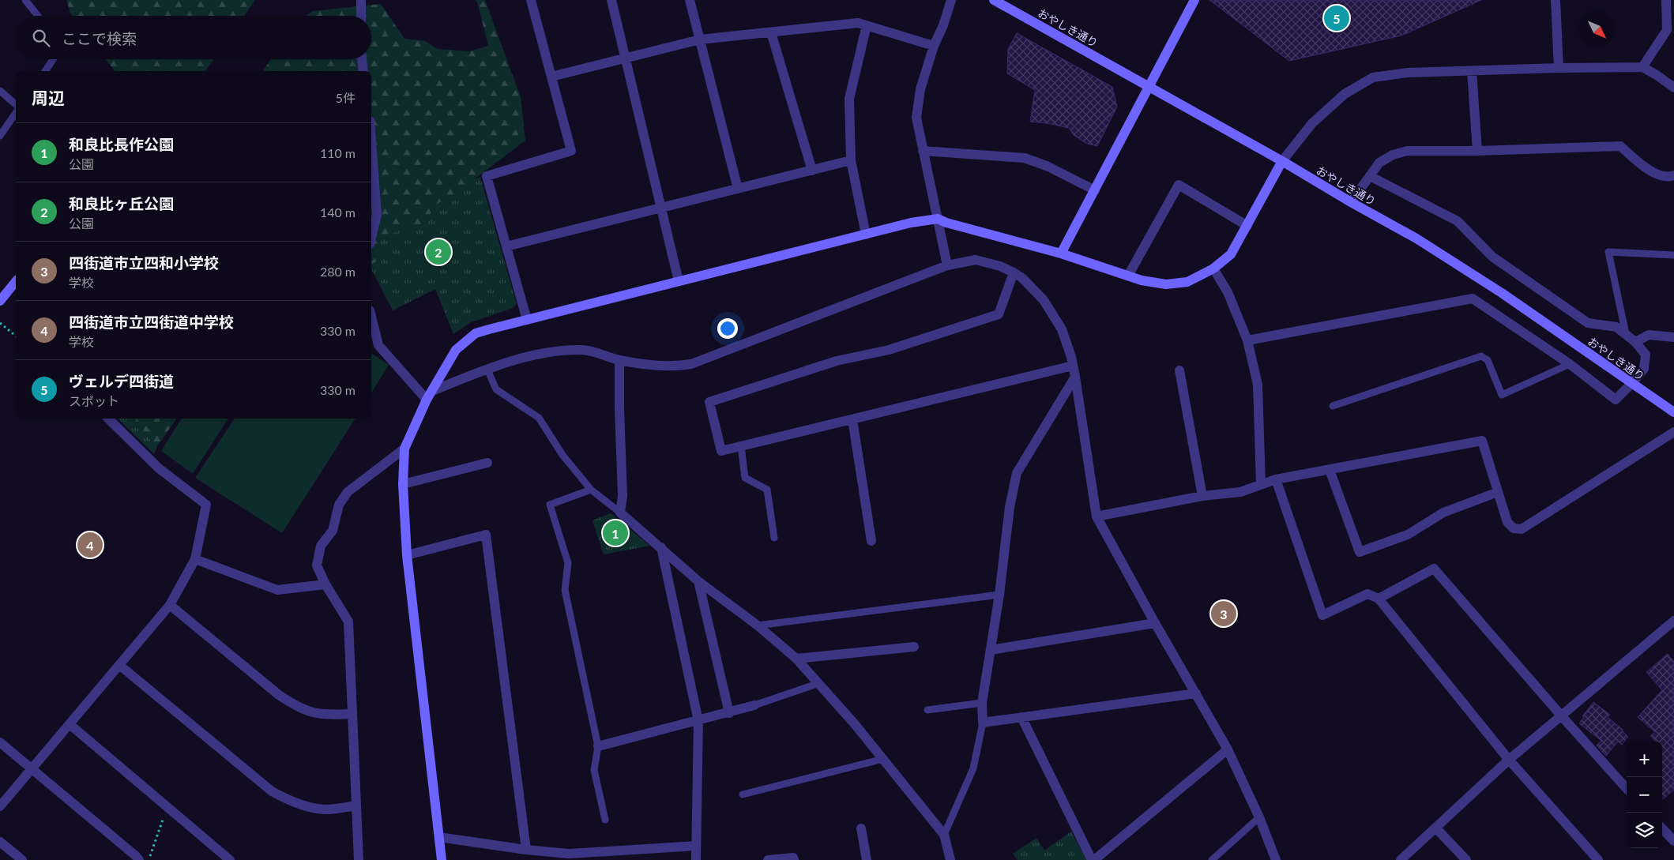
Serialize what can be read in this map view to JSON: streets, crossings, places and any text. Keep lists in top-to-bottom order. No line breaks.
{"streets":{"street":["おやしき通り"]},"north":"bottom right","page":{"pins":["5","2","1","4","3"],"search":"ここで検索","heading":["周辺","5件"],"list":[{"mark":"1","name":"和良比長作公園","note":"公園","value":"110 m"},{"mark":"2","name":"和良比ヶ丘公園","note":"公園","value":"140 m"},{"mark":"3","name":"四街道市立四和小学校","note":"学校","value":"280 m"},{"mark":"4","name":"四街道市立四街道中学校","note":"学校","value":"330 m"},{"mark":"5","name":"ヴェルデ四街道","note":"スポット","value":"330 m"}],"map_buttons":["+","−"]}}
